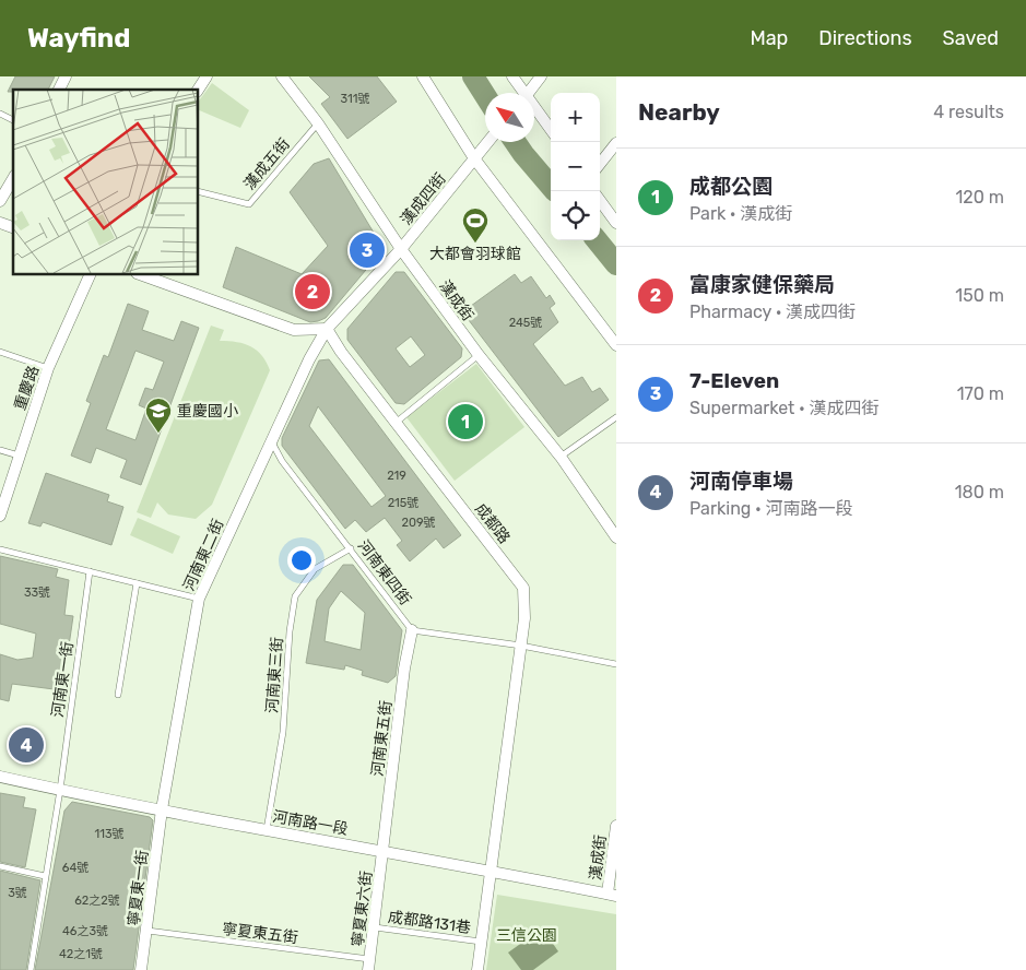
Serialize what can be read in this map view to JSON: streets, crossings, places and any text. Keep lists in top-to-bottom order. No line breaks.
{"streets":{"street":["漢成四街","漢成街","重慶路","成都路","河南東二街","河南東五街","河南路一段","寧夏東一街","寧夏東六街"],"lane":["漢成五街","河南東四街","河南東三街","河南東一街","成都路131巷","寧夏東五街"]},"crossings":[["漢成五街","漢成街"],["漢成四街","漢成街"],["漢成四街","成都路"],["漢成四街","河南東二街"],["漢成街","河南路一段"],["成都路","河南東二街"],["成都路","河南路一段"],["成都路","成都路131巷"],["河南東二街","河南東四街"],["河南東二街","河南路一段"],["河南東二街","寧夏東一街"],["河南東四街","河南東三街"],["河南東四街","河南東五街"],["河南東三街","河南路一段"],["河南東一街","河南路一段"],["河南東五街","河南路一段"],["河南東五街","寧夏東六街"],["河南路一段","寧夏東一街"],["河南路一段","寧夏東六街"],["寧夏東一街","寧夏東五街"],["寧夏東六街","成都路131巷"],["寧夏東六街","寧夏東五街"]],"parks":["三信公園"],"places":{"sports":["大都會羽球館"],"school or university":["重慶國小"]},"house_numbers":["311號","245號","219","215號","209號","33號","113號","64號","3號","62之2號","46之3號","42之1號"],"north":"top left","page":{"header":"Wayfind","nav":["Map","Directions","Saved"],"heading":["Nearby","4 results"],"map_buttons":["+","−"],"list":[{"mark":"1","name":"成都公園","note":"Park · 漢成街","value":"120 m"},{"mark":"2","name":"富康家健保藥局","note":"Pharmacy · 漢成四街","value":"150 m"},{"mark":"3","name":"7-Eleven","note":"Supermarket · 漢成四街","value":"170 m"},{"mark":"4","name":"河南停車場","note":"Parking · 河南路一段","value":"180 m"}],"pins":["3","2","1","4"]}}
